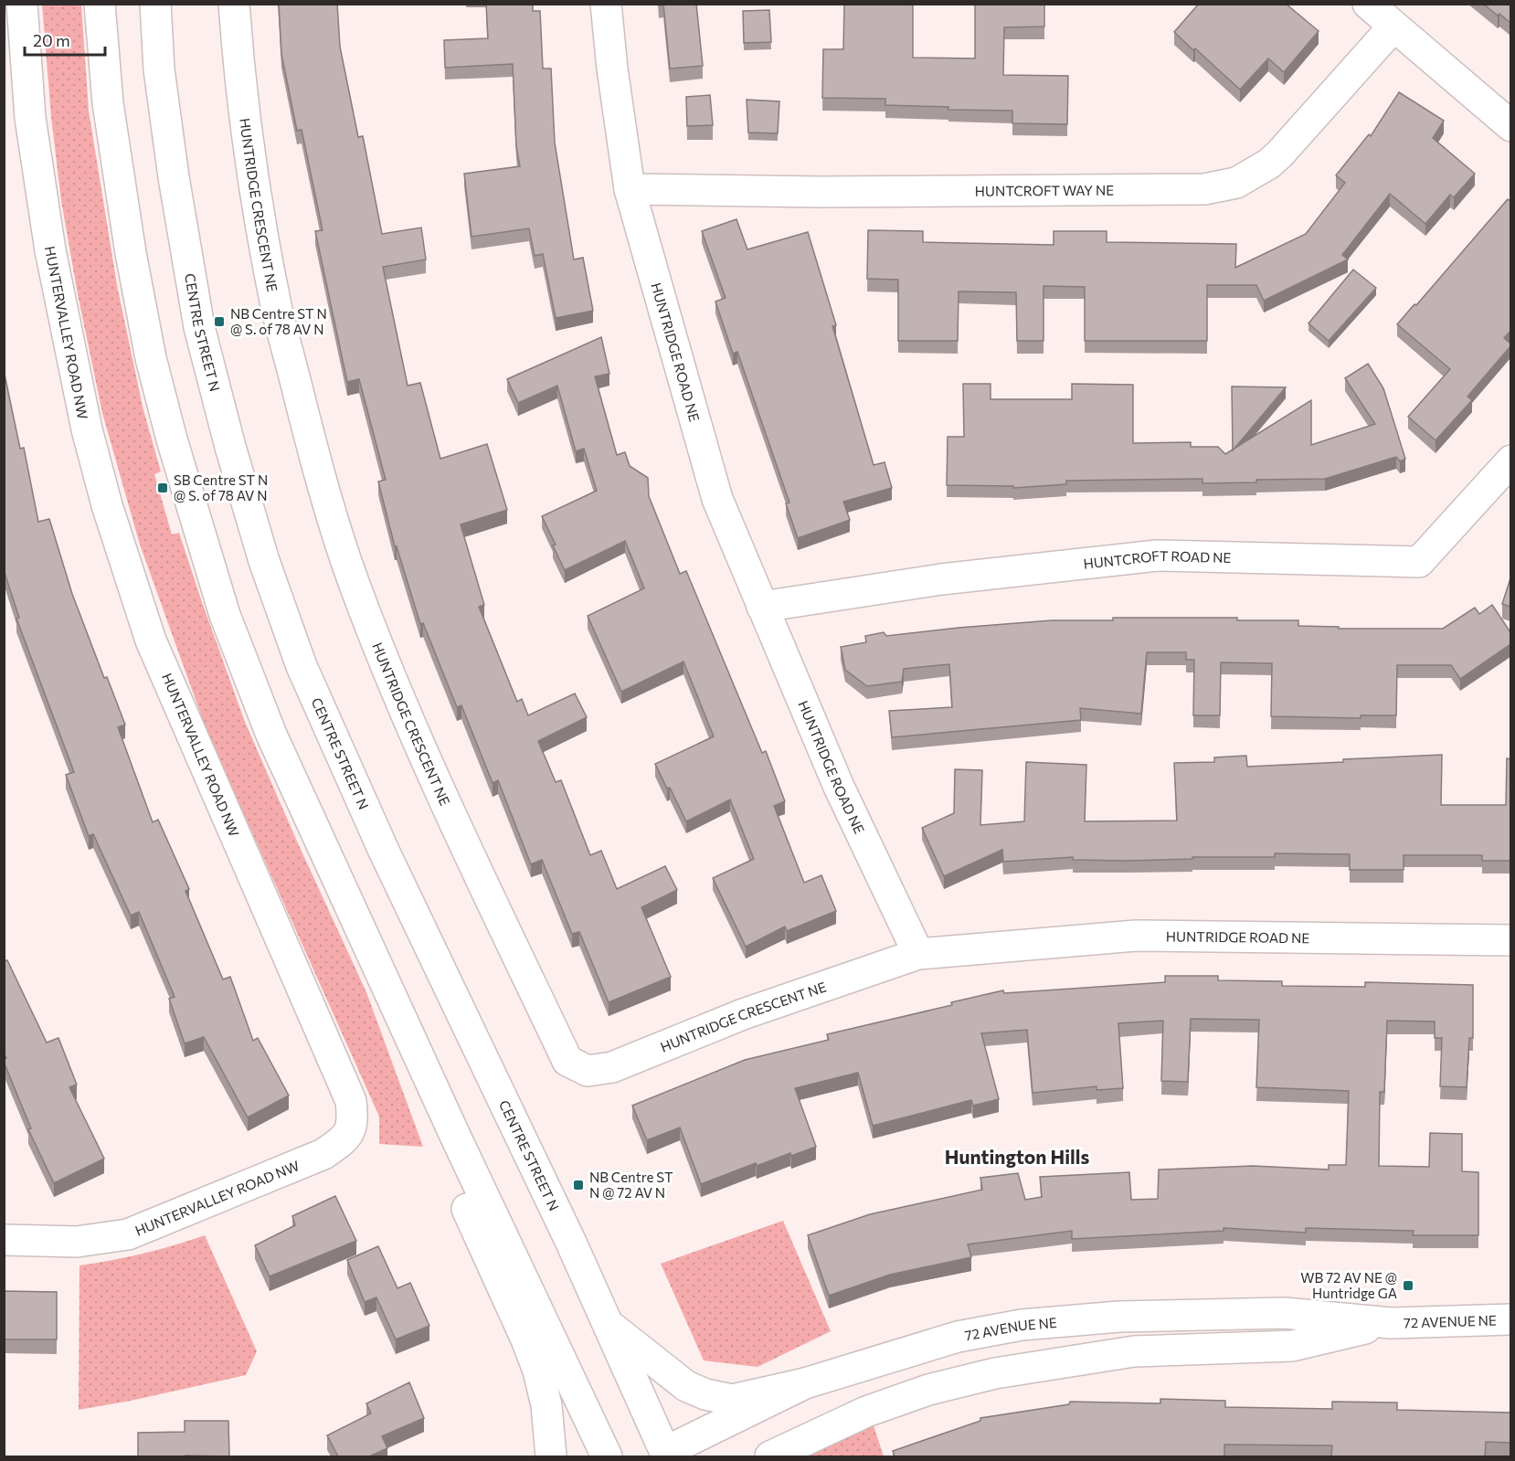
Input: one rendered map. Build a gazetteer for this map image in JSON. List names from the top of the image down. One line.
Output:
{"streets":{"street":["HUNTCROFT WAY NE","HUNTRIDGE CRESCENT NE","CENTRE STREET N","HUNTERVALLEY ROAD NW","HUNTRIDGE ROAD NE","HUNTCROFT ROAD NE","72 AVENUE NE"]},"crossings":[["HUNTCROFT WAY NE","HUNTRIDGE ROAD NE"],["HUNTRIDGE CRESCENT NE","HUNTRIDGE ROAD NE"],["CENTRE STREET N","72 AVENUE NE"],["HUNTRIDGE ROAD NE","HUNTCROFT ROAD NE"]],"districts":["Huntington Hills"],"places":{"transit":["NB Centre ST N @ S. of 78 AV N","SB Centre ST N @ S. of 78 AV N","NB Centre ST N @ 72 AV N","WB 72 AV NE @ Huntridge GA"]},"scale_bar":"20 m"}
